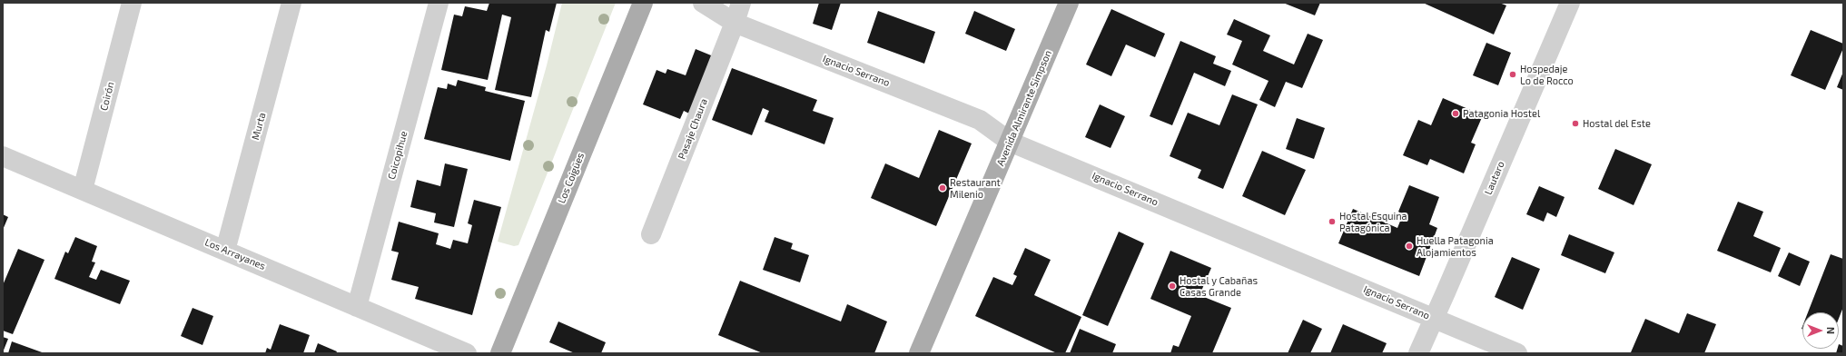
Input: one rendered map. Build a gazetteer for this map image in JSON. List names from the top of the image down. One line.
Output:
{"streets":{"main road":["Avenida Almirante Simpson","Los Coigües"],"street":["Ignacio Serrano","Coirón","Murta","Pasaje Chaura","Coicopihue","Lautaro","Los Arrayanes"]},"crossings":[["Ignacio Serrano","Avenida Almirante Simpson"],["Ignacio Serrano","Pasaje Chaura"],["Ignacio Serrano","Lautaro"],["Coirón","Los Arrayanes"],["Murta","Los Arrayanes"],["Coicopihue","Los Arrayanes"]],"places":["Hospedaje Lo de Rocco","Patagonia Hostel","Hostal del Este","Restaurant Milenio","Hostal Esquina Patagónica","Huella Patagonia Alojamientos","Hostal y Cabañas Casas Grande"],"north":"right"}
